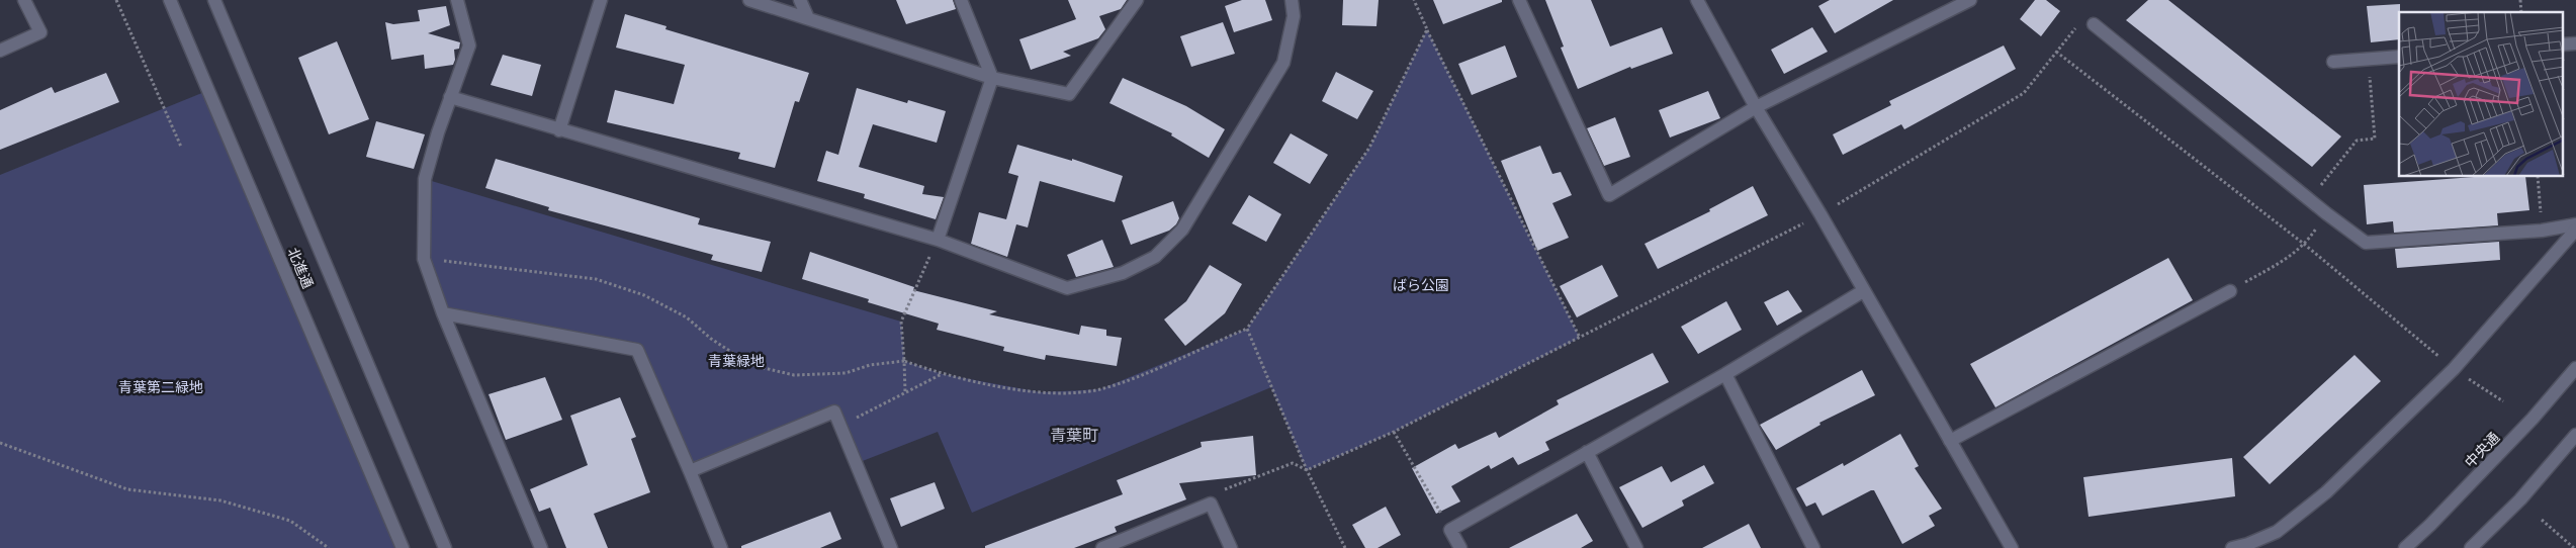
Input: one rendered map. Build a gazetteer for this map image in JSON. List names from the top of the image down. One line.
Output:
{"streets":{"street":["北進通","中央通"]},"districts":["青葉町"],"parks":["ばら公園","青葉緑地","青葉第二緑地"]}
